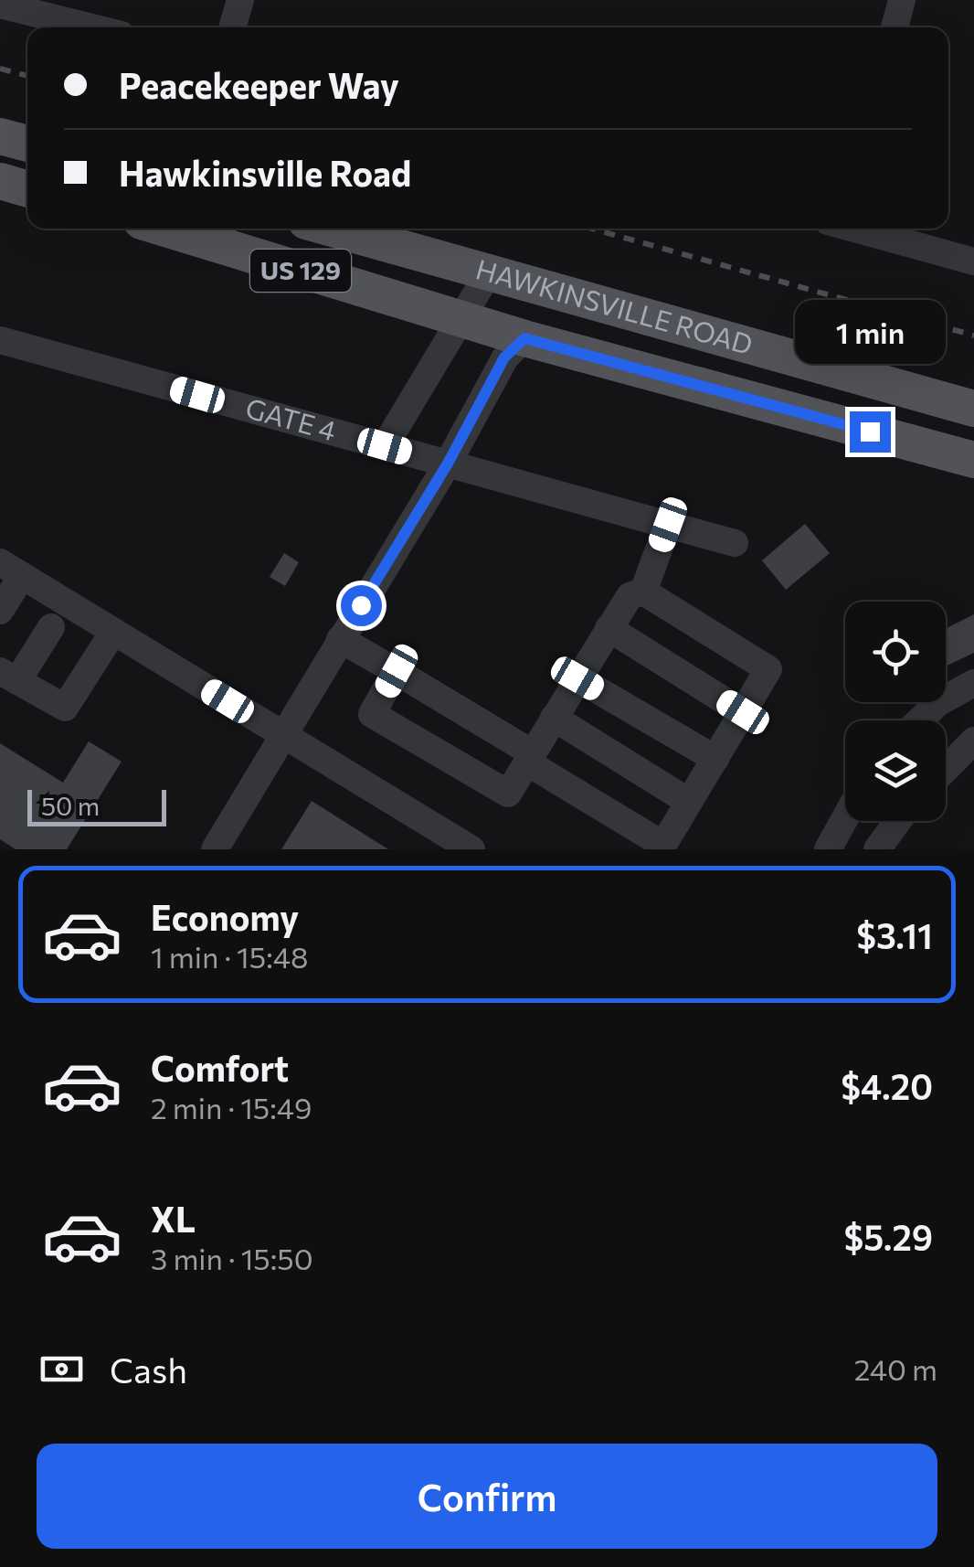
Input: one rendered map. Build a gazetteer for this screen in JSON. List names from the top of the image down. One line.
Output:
{"streets":{"main road":["US 129","HAWKINSVILLE ROAD"],"street":["GATE 4"]},"scale_bar":"50 m","page":{"banner":["Peacekeeper Way","Hawkinsville Road"],"bubble":"1 min","scale":"50 m","list":[{"name":"Economy","note":"1 min · 15:48","value":"$3.11"},{"name":"Comfort","note":"2 min · 15:49","value":"$4.20"},{"name":"XL","note":"3 min · 15:50","value":"$5.29"}],"pay":["Cash","240 m"],"buttons":"Confirm"}}
